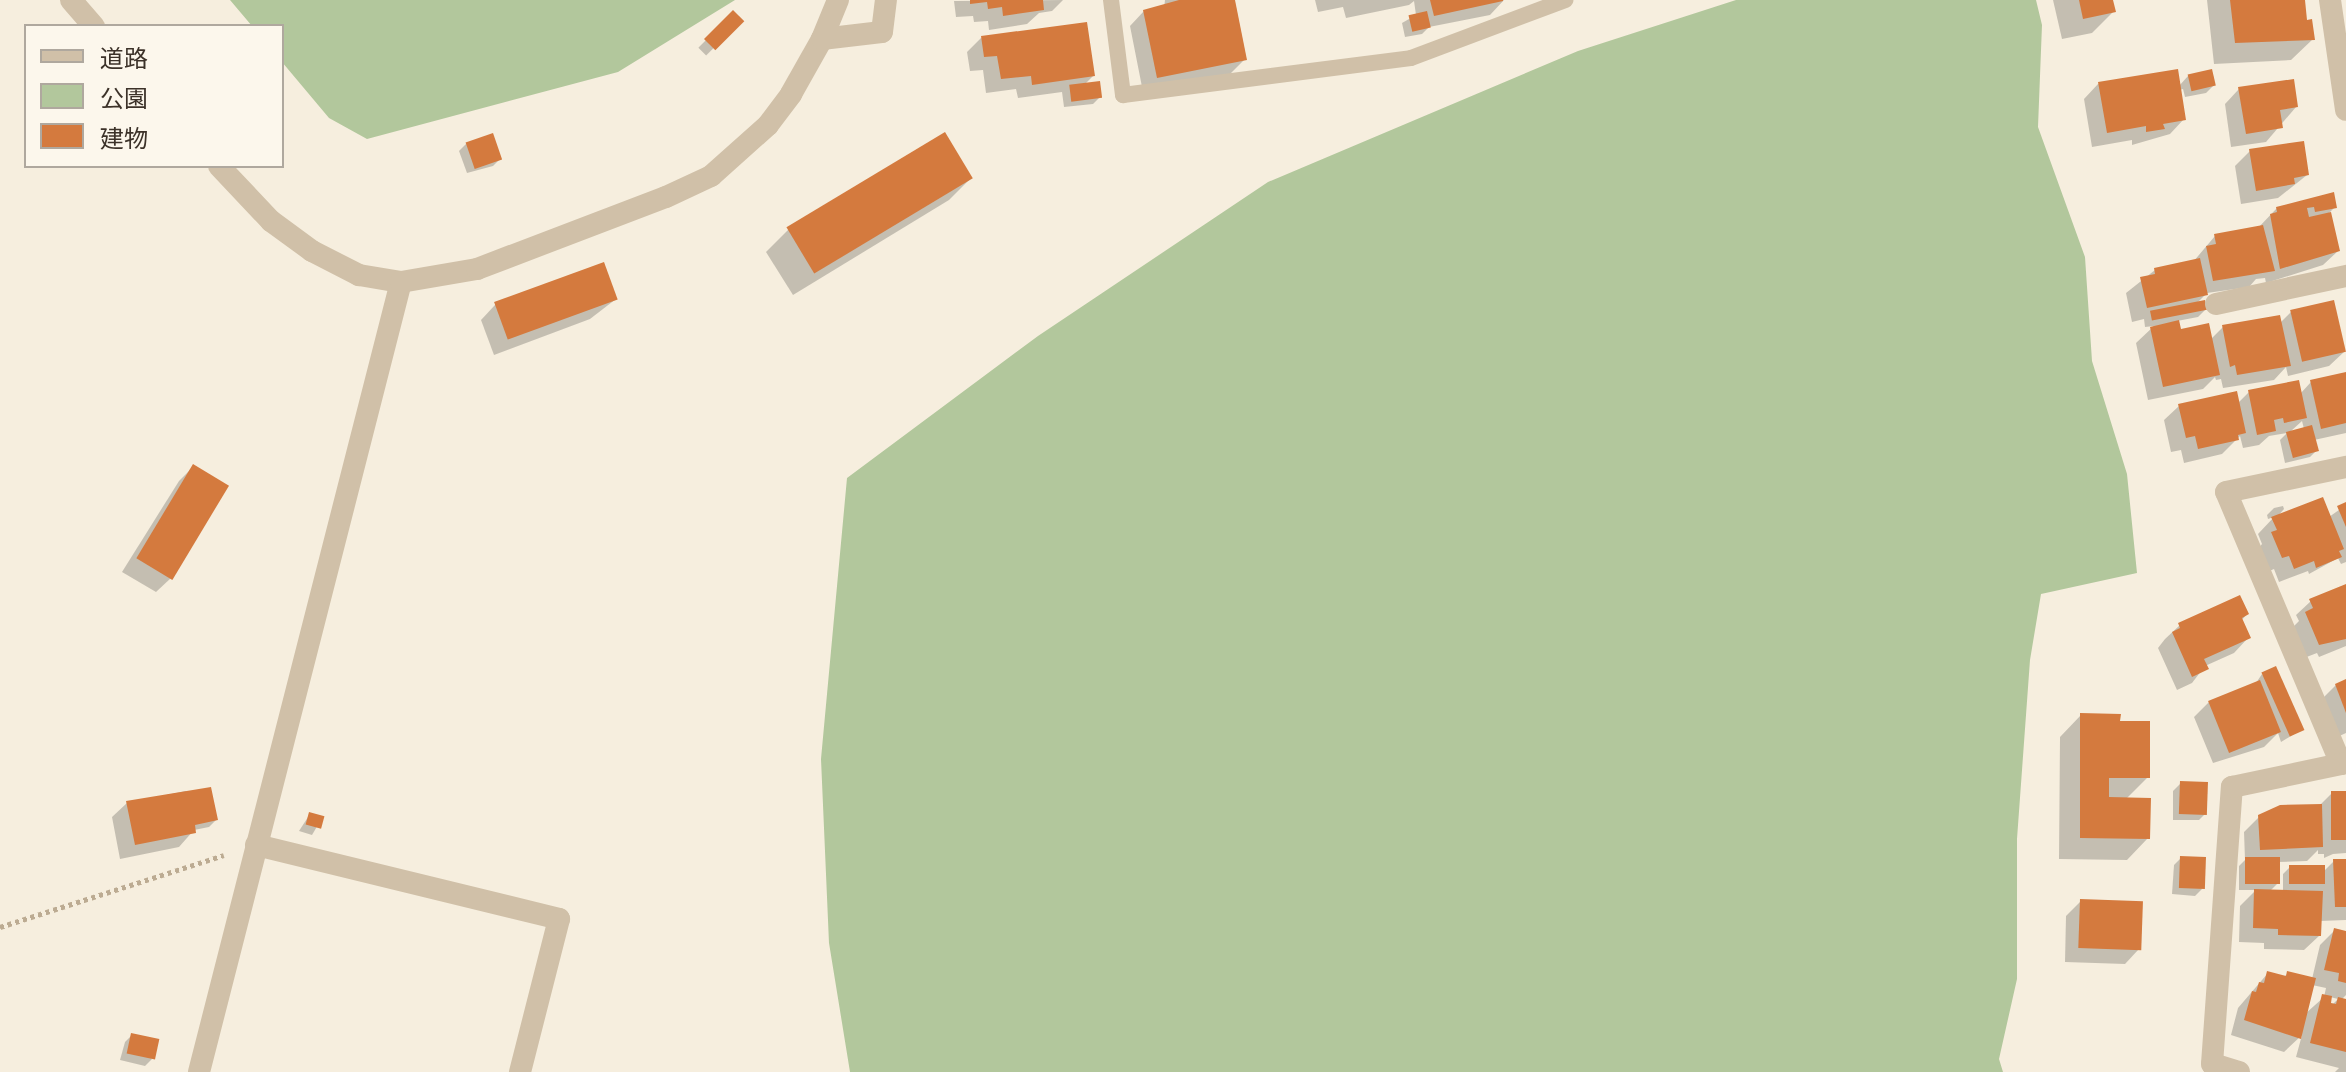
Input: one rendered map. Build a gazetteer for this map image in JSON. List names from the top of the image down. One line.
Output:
{"legend":["道路","公園","建物"]}
